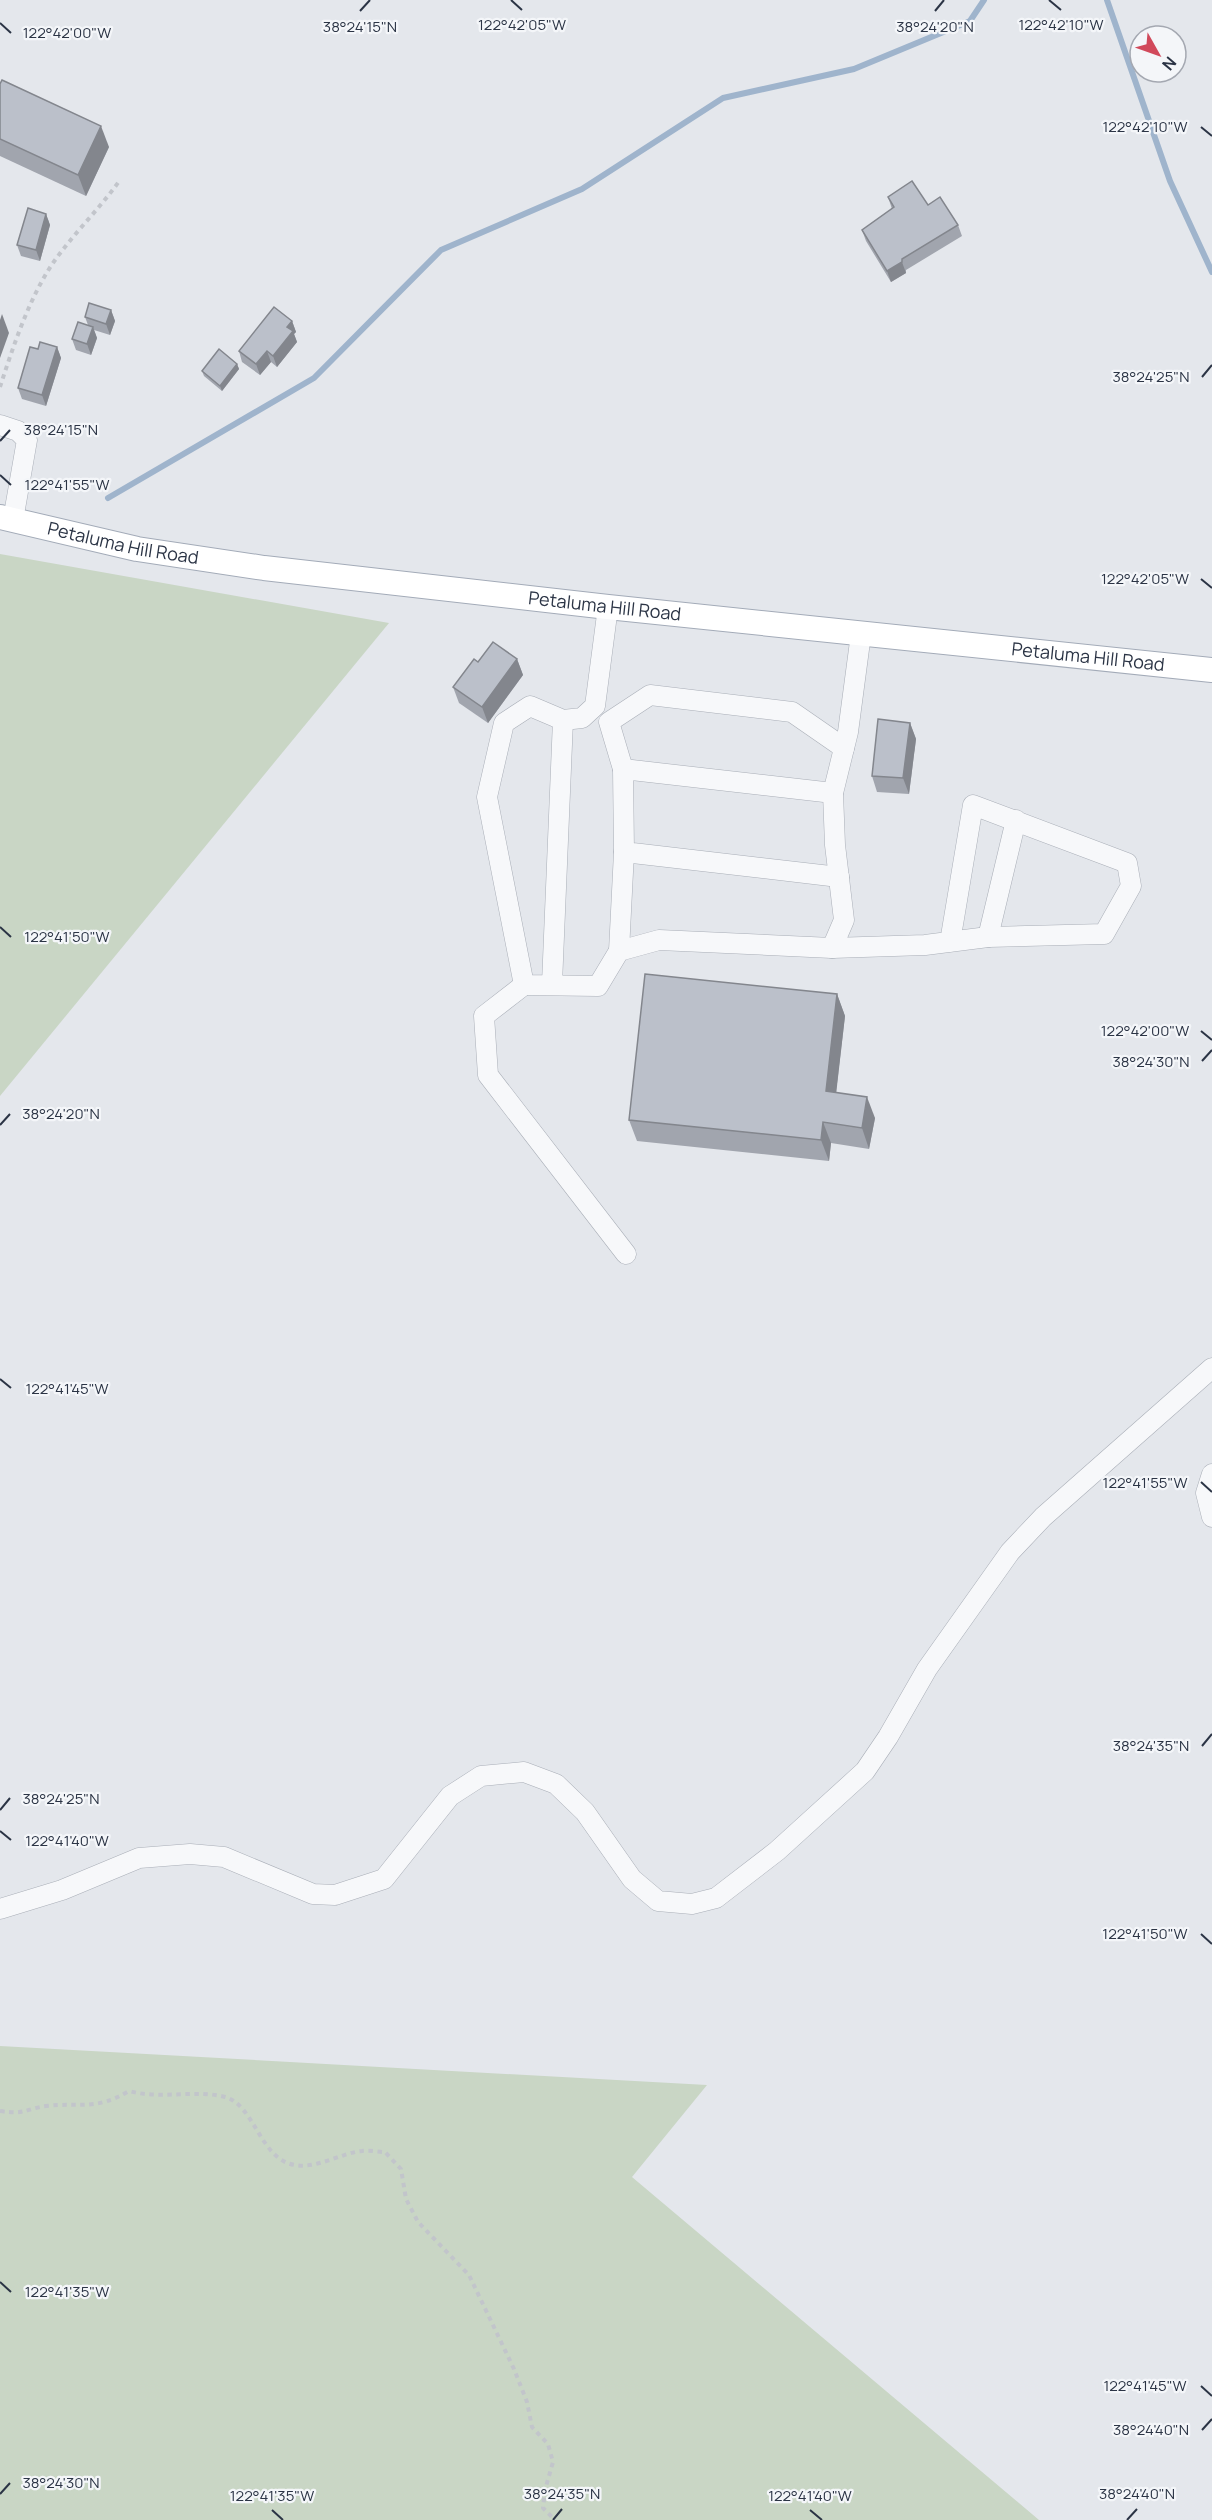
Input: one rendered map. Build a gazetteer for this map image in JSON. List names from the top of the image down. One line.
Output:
{"streets":{"main road":["Petaluma Hill Road"]},"north":"bottom right","coordinates":["122°42'05\"W","122°42'10\"W","38°24'15\"N","38°24'20\"N","122°42'00\"W","38°24'25\"N","122°41'55\"W","122°41'50\"W","38°24'30\"N","122°41'45\"W","38°24'35\"N","122°41'40\"W","122°41'35\"W","38°24'40\"N"]}
